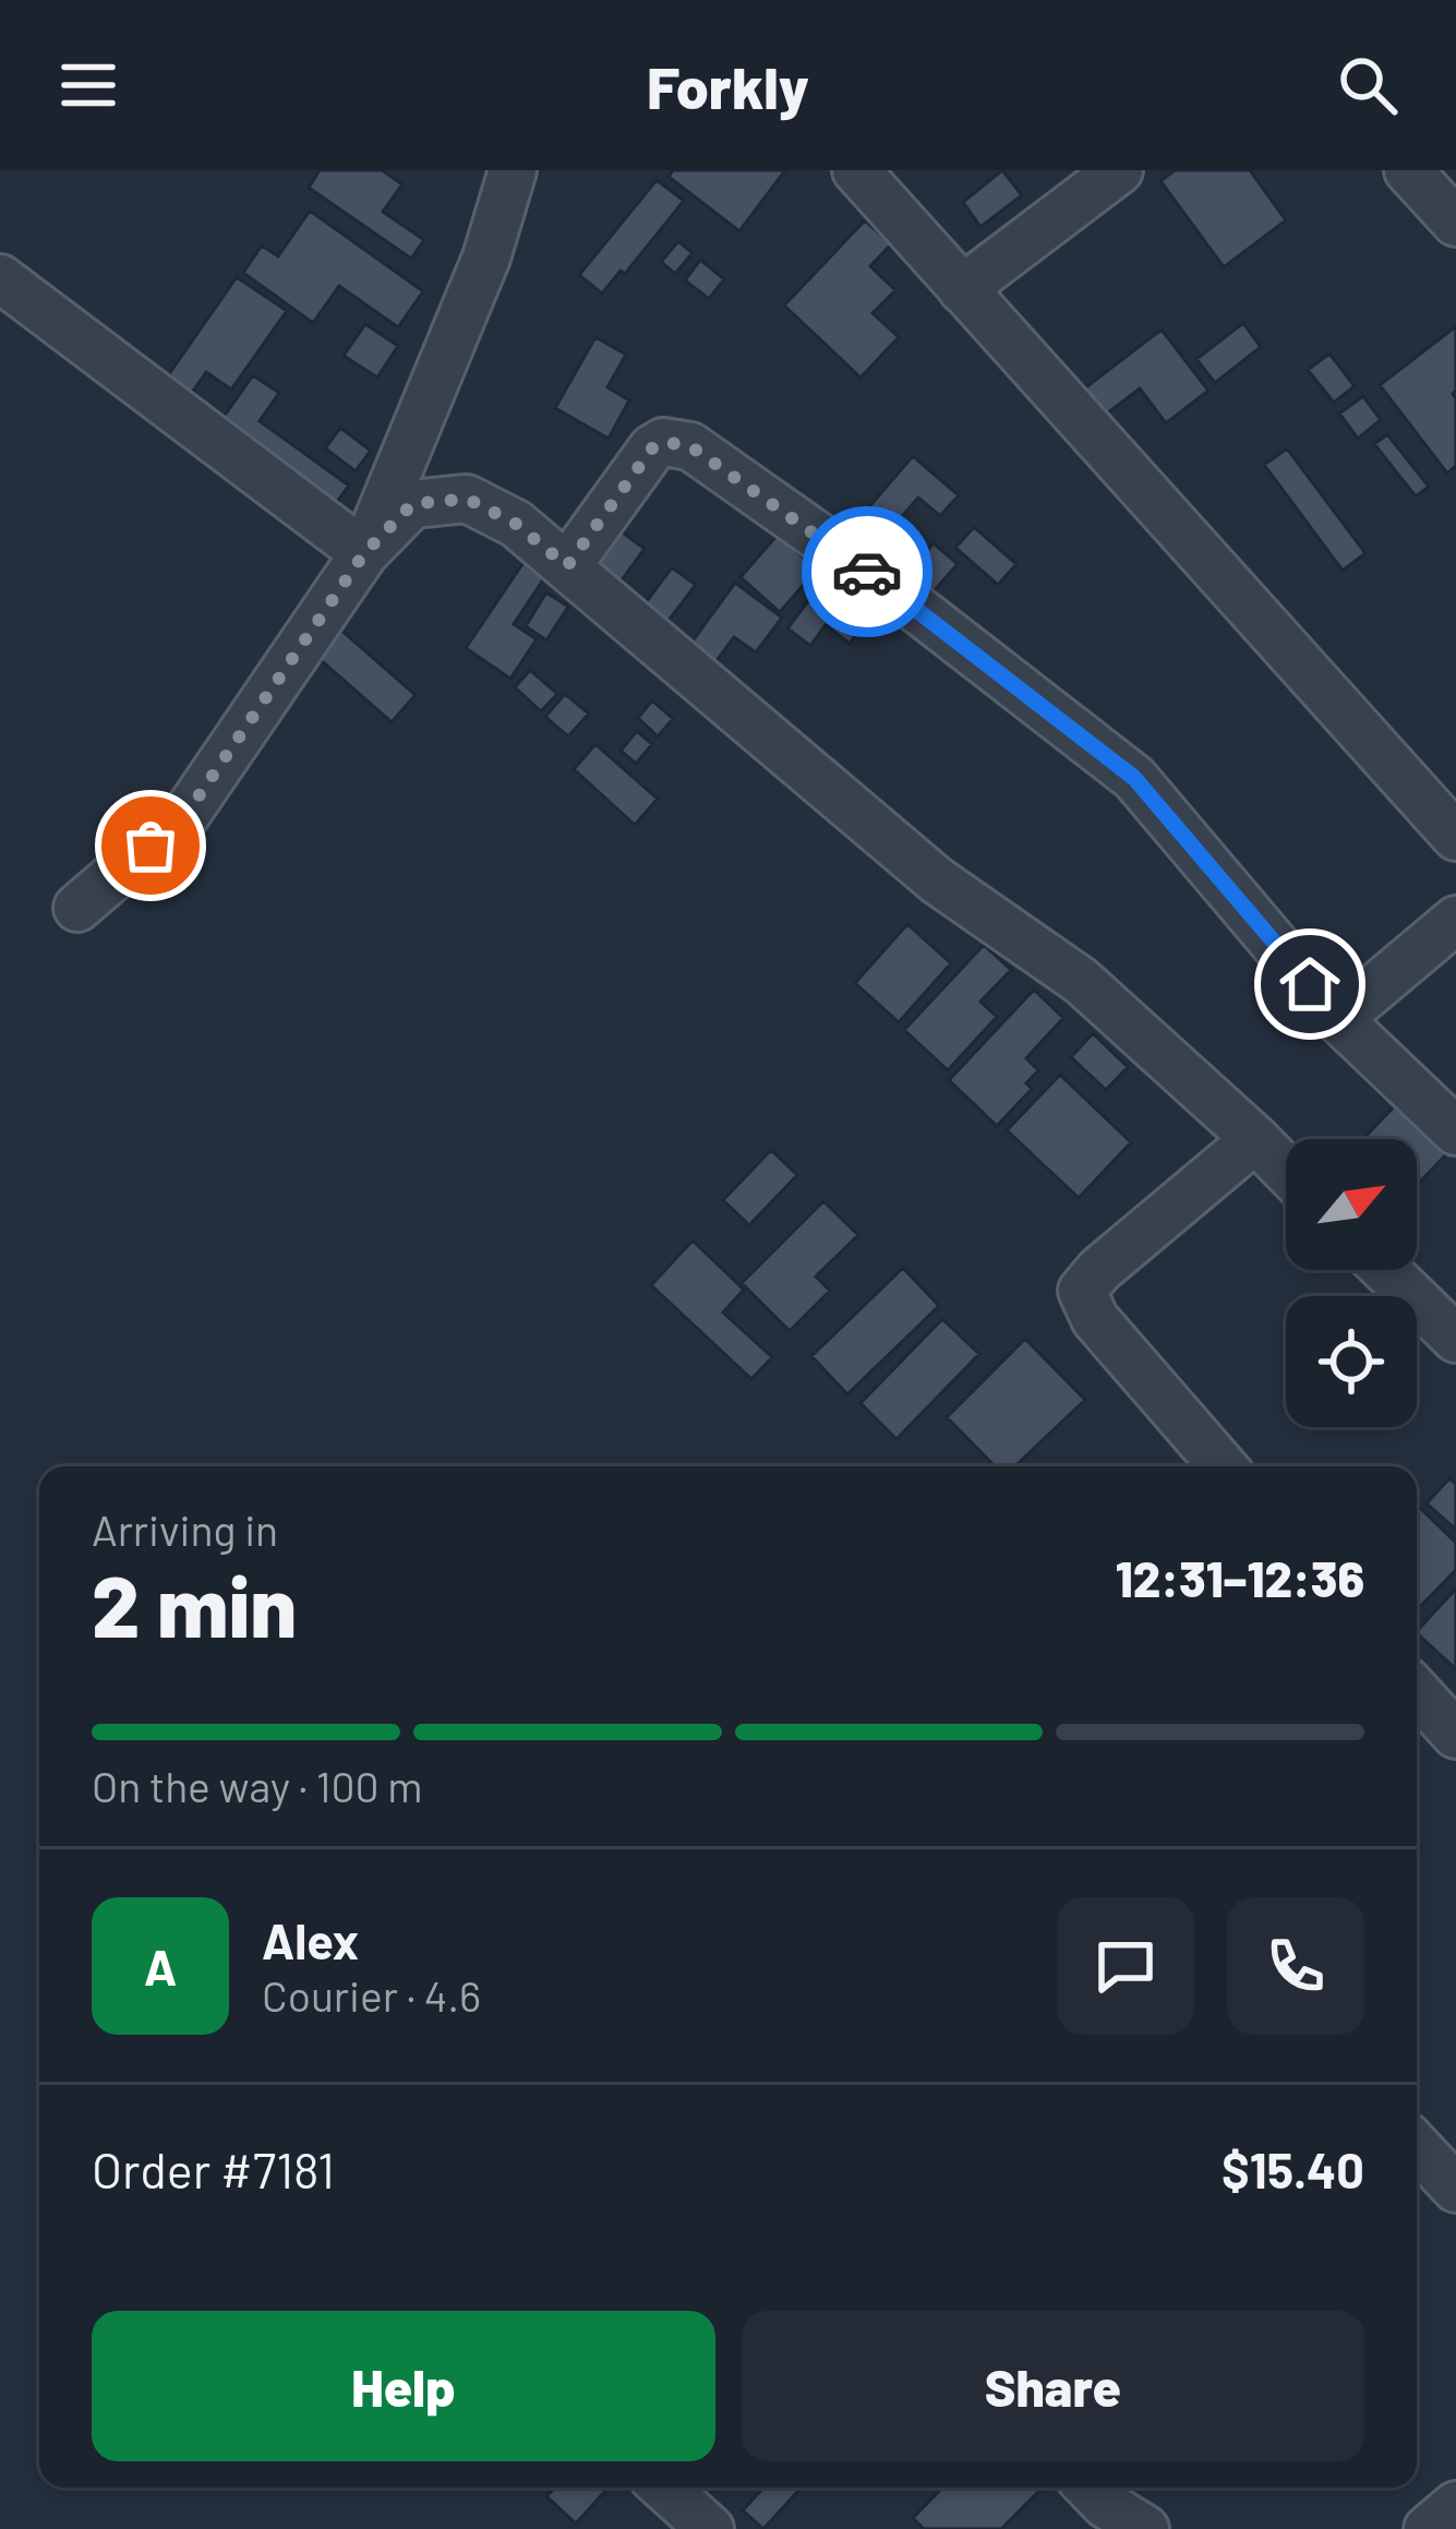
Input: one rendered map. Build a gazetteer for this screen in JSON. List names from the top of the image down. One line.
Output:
{"north":"top right","page":{"header":"Forkly","heading":["2 min","Arriving in","12:31–12:36"],"panel":["Alex","Courier · 4.6","Order #7181","$15.40"],"bar":"On the way · 100 m","round":"A","buttons":["Help","Share"]}}
